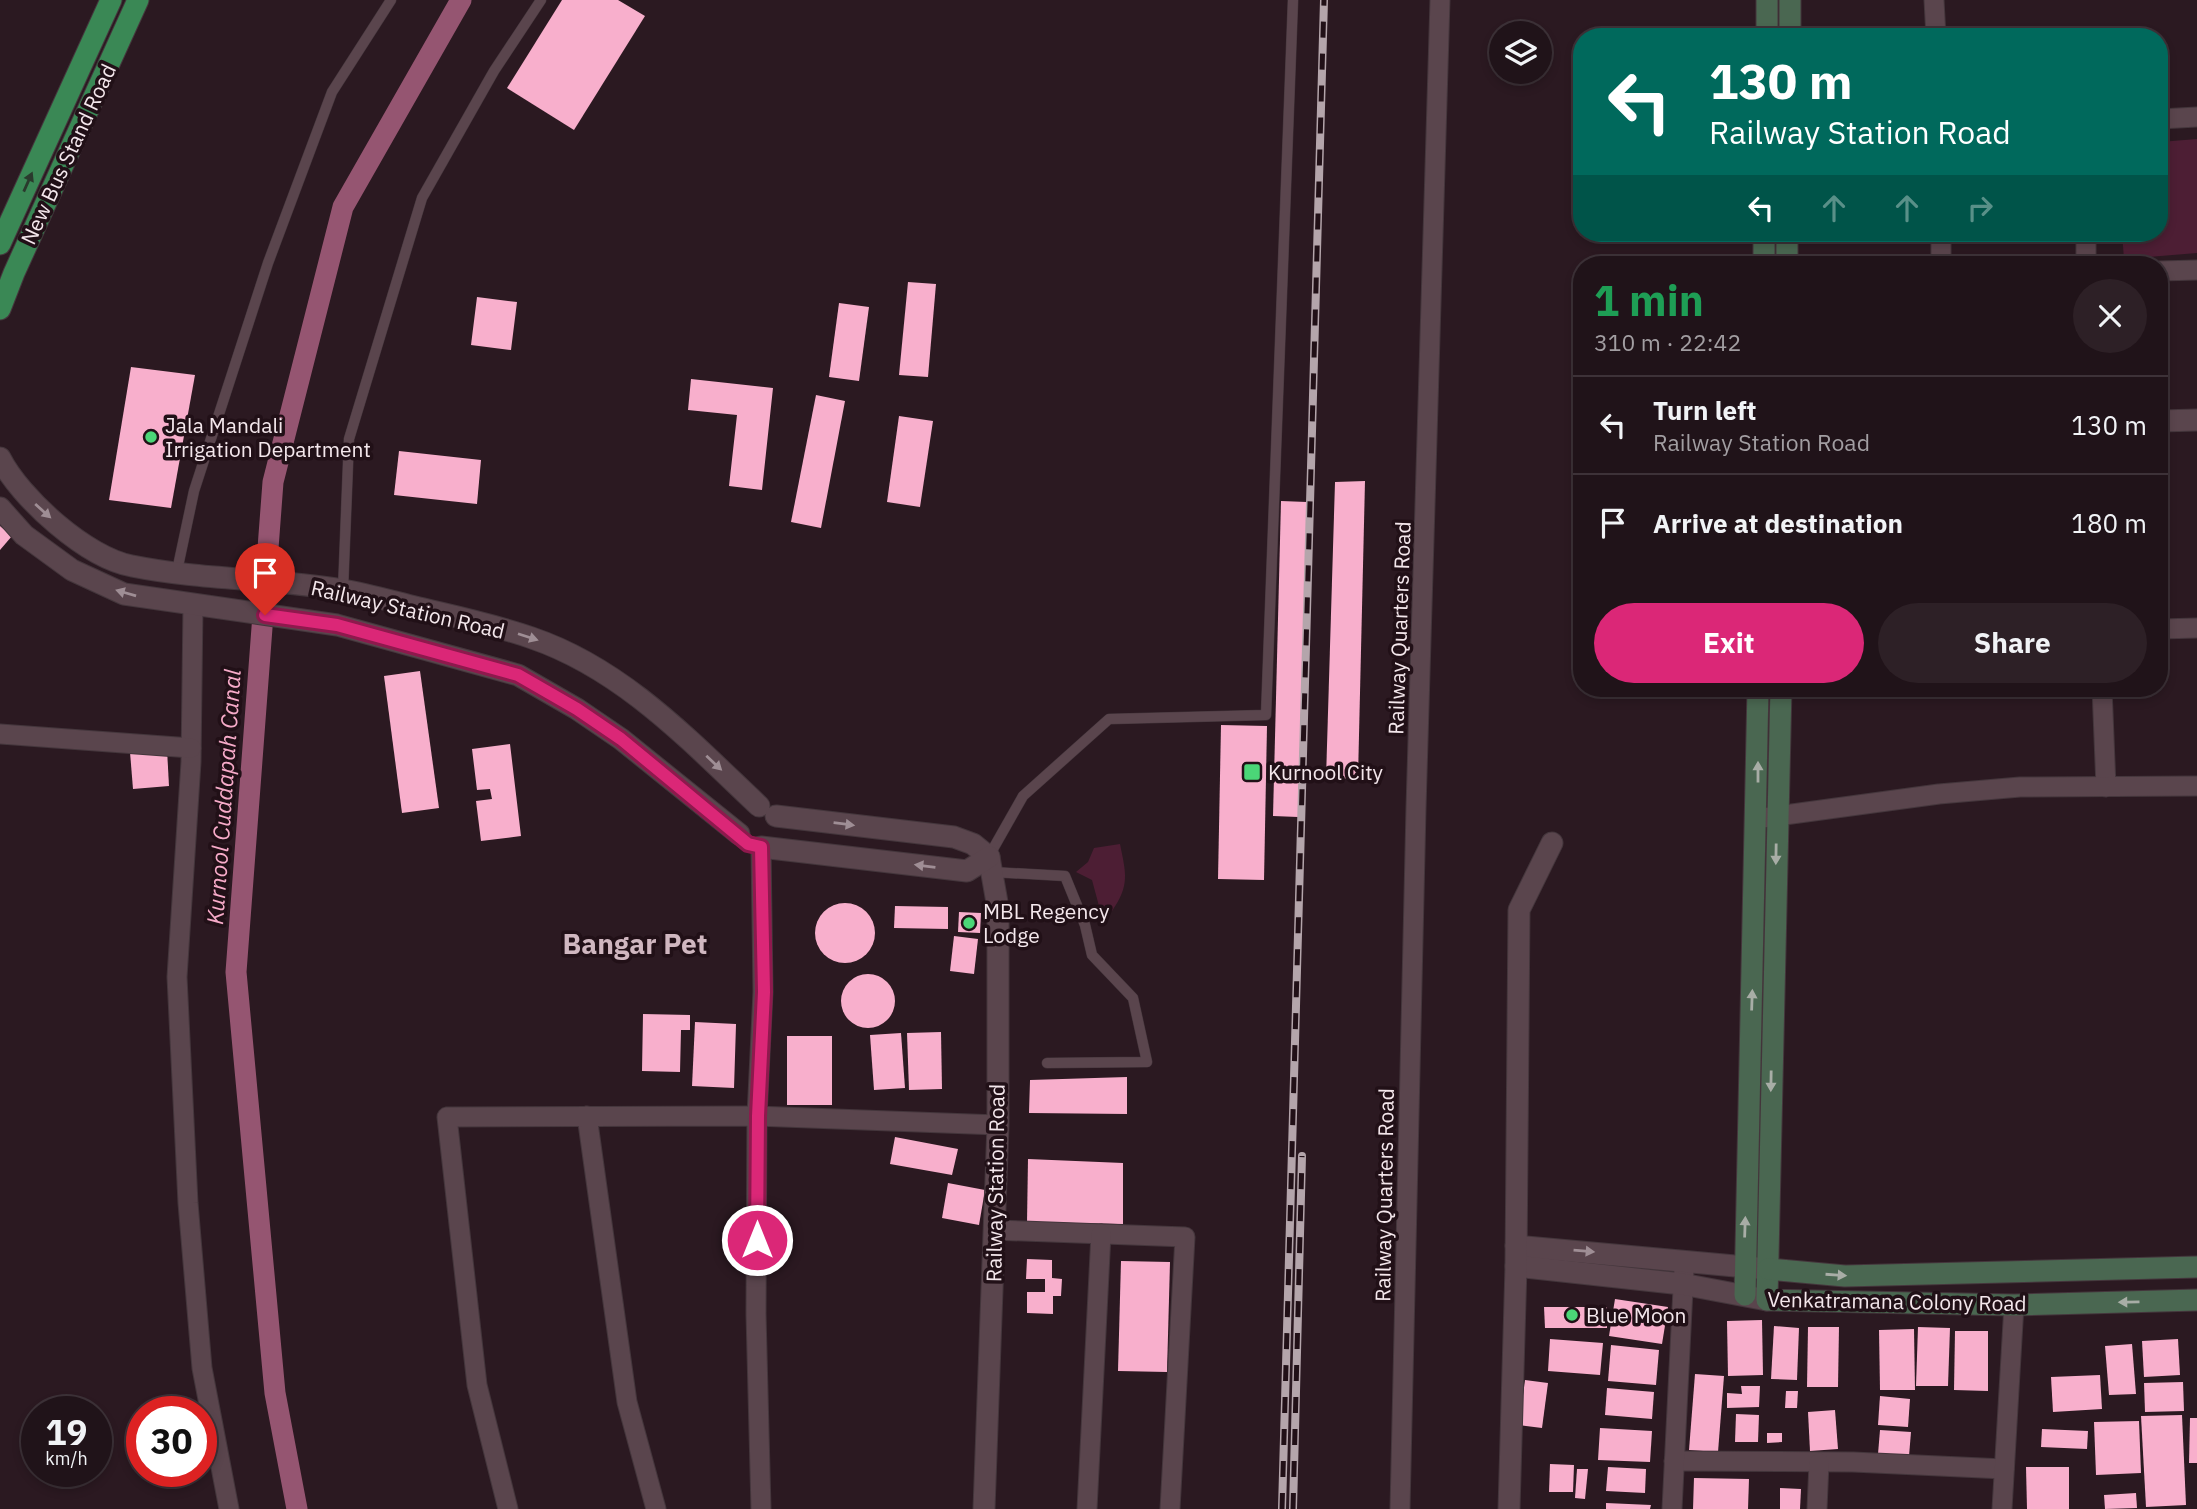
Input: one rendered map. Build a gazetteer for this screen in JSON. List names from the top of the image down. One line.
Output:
{"streets":{"main road":["New Bus Stand Road","Venkatramana Colony Road"],"street":["Railway Station Road","Railway Quarters Road"]},"districts":["Bangar Pet"],"water":["Kurnool Cuddapah Canal"],"places":{"other":["Jala Mandali Irrigation Department","MBL Regency Lodge","Blue Moon"],"transit":["Kurnool City"]},"page":{"turn":["130 m","Railway Station Road"],"heading":["1 min","310 m · 22:42"],"list":[{"name":"Turn left","note":"Railway Station Road","value":"130 m"},{"name":"Arrive at destination","value":"180 m"}],"buttons":["Exit","Share"],"speed":"19 km/h","limit":"30"}}
